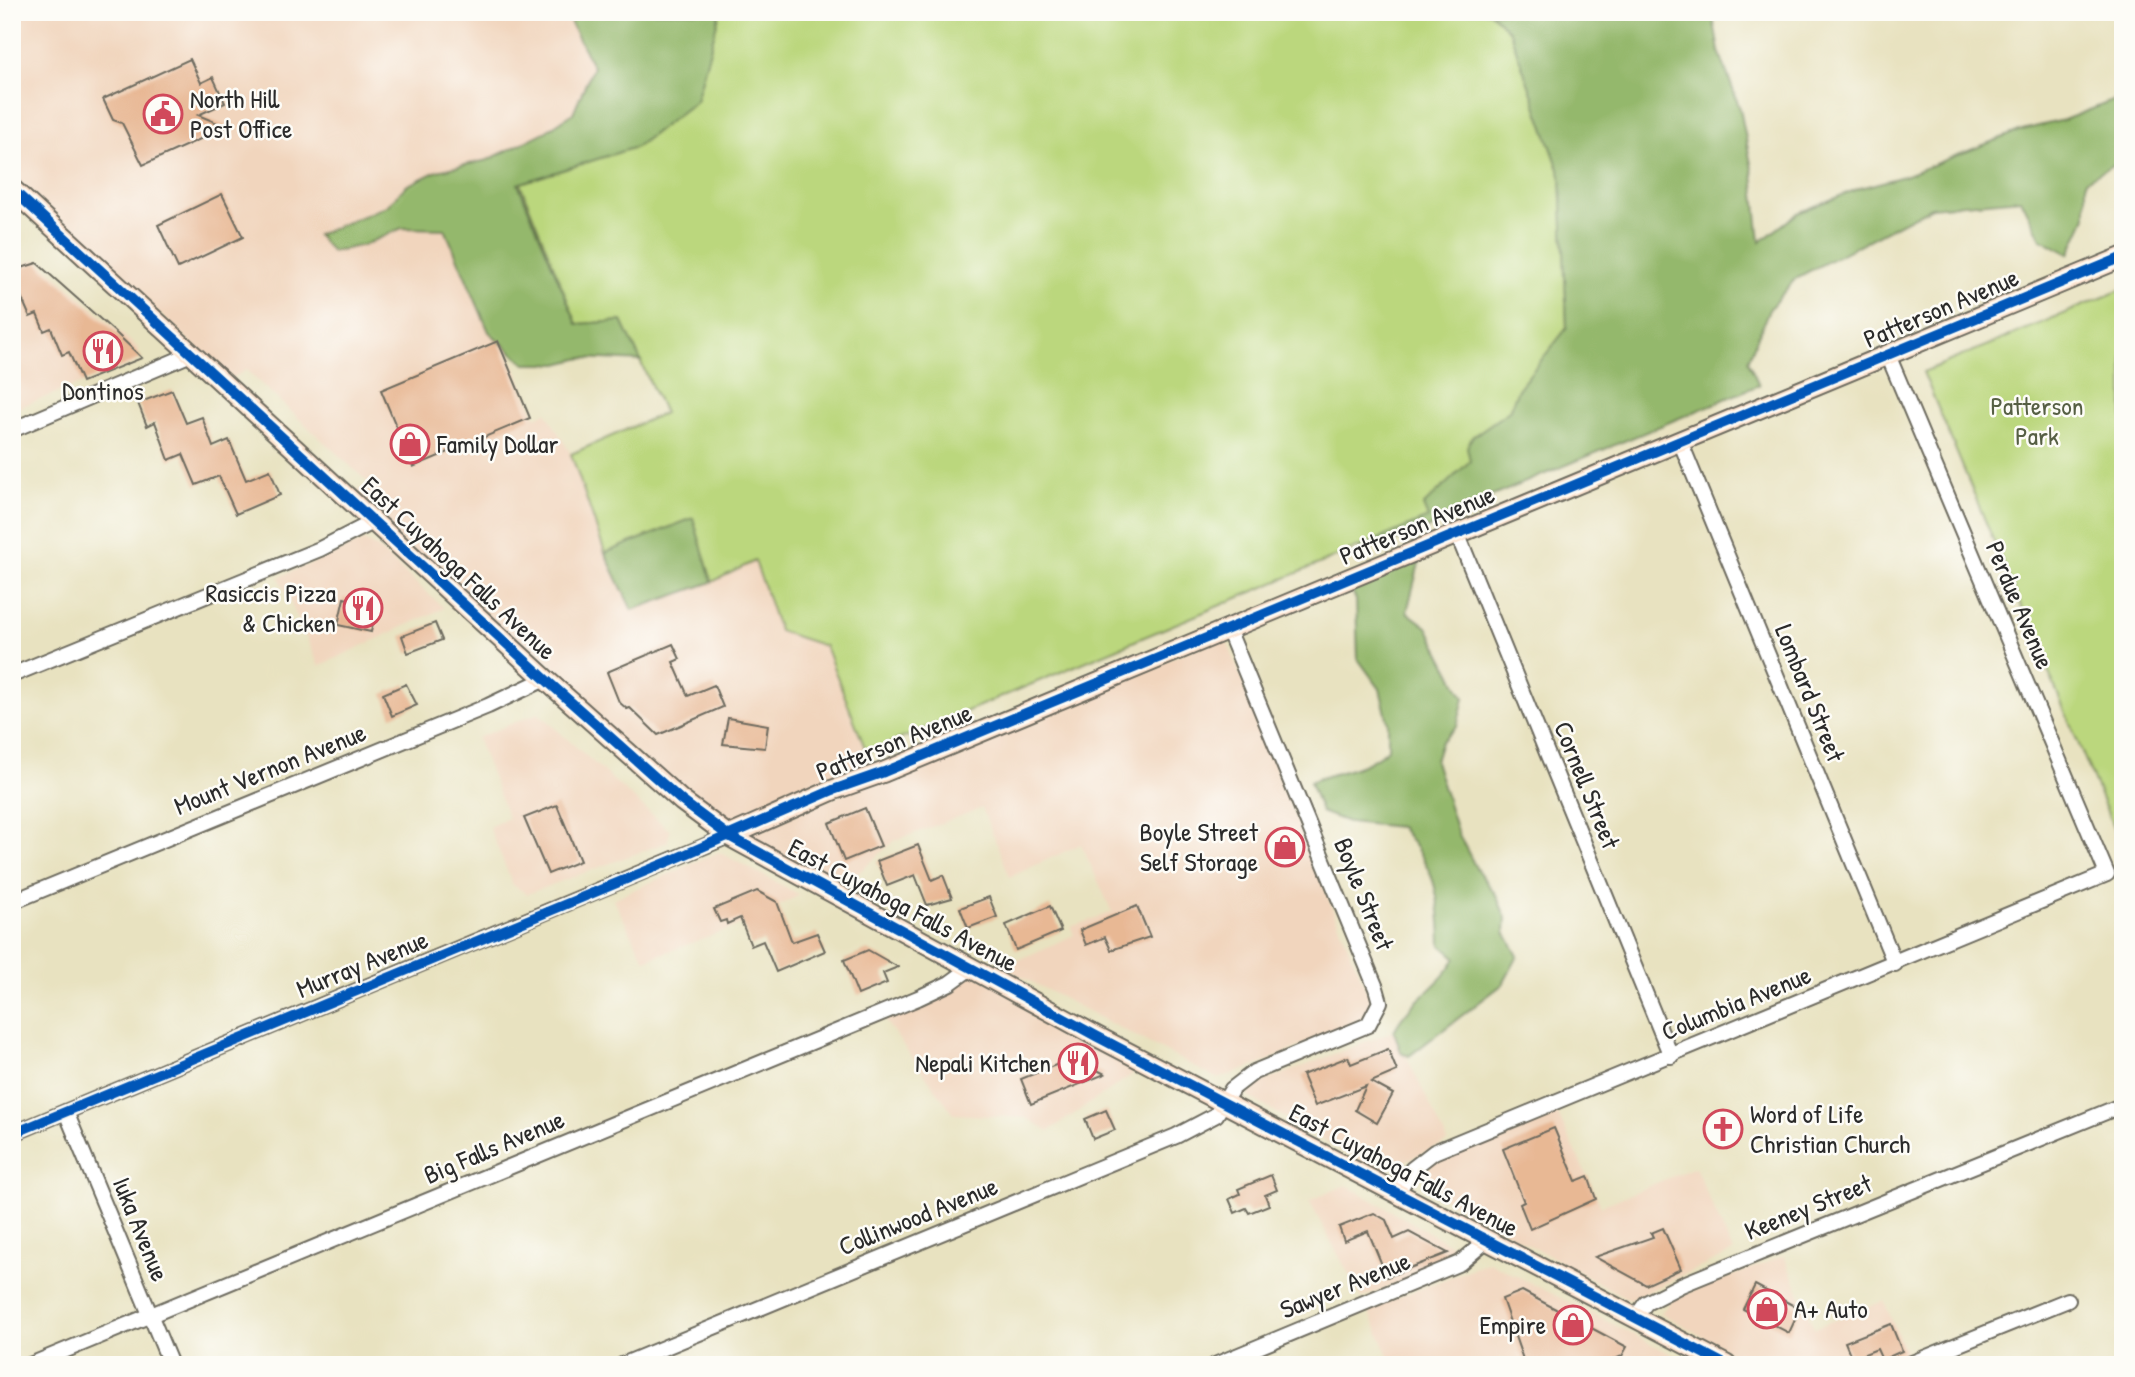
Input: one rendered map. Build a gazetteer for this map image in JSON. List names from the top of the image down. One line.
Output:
{"streets":{"street":["Patterson Avenue","East Cuyahoga Falls Avenue","Perdue Avenue","Lombard Street","Mount Vernon Avenue","Cornell Street","Boyle Street","Murray Avenue","Columbia Avenue","Big Falls Avenue","Keeney Street","Collinwood Avenue","Iuka Avenue","Sawyer Avenue"]},"crossings":[["Patterson Avenue","East Cuyahoga Falls Avenue"],["Patterson Avenue","Perdue Avenue"],["Patterson Avenue","Lombard Street"],["Patterson Avenue","Cornell Street"],["Patterson Avenue","Boyle Street"],["Patterson Avenue","Murray Avenue"],["East Cuyahoga Falls Avenue","Mount Vernon Avenue"],["East Cuyahoga Falls Avenue","Boyle Street"],["East Cuyahoga Falls Avenue","Murray Avenue"],["East Cuyahoga Falls Avenue","Columbia Avenue"],["East Cuyahoga Falls Avenue","Big Falls Avenue"],["East Cuyahoga Falls Avenue","Keeney Street"],["East Cuyahoga Falls Avenue","Collinwood Avenue"],["East Cuyahoga Falls Avenue","Sawyer Avenue"],["Perdue Avenue","Columbia Avenue"],["Lombard Street","Columbia Avenue"],["Cornell Street","Columbia Avenue"],["Boyle Street","Collinwood Avenue"],["Murray Avenue","Iuka Avenue"],["Big Falls Avenue","Iuka Avenue"]],"parks":["Patterson Park"],"places":{"public building":["North Hill Post Office"],"restaurant":["Dontinos","Rasiccis Pizza & Chicken","Nepali Kitchen"],"shop":["Family Dollar","Boyle Street Self Storage","A+ Auto","Empire"],"church":["Word of Life Christian Church"]}}
